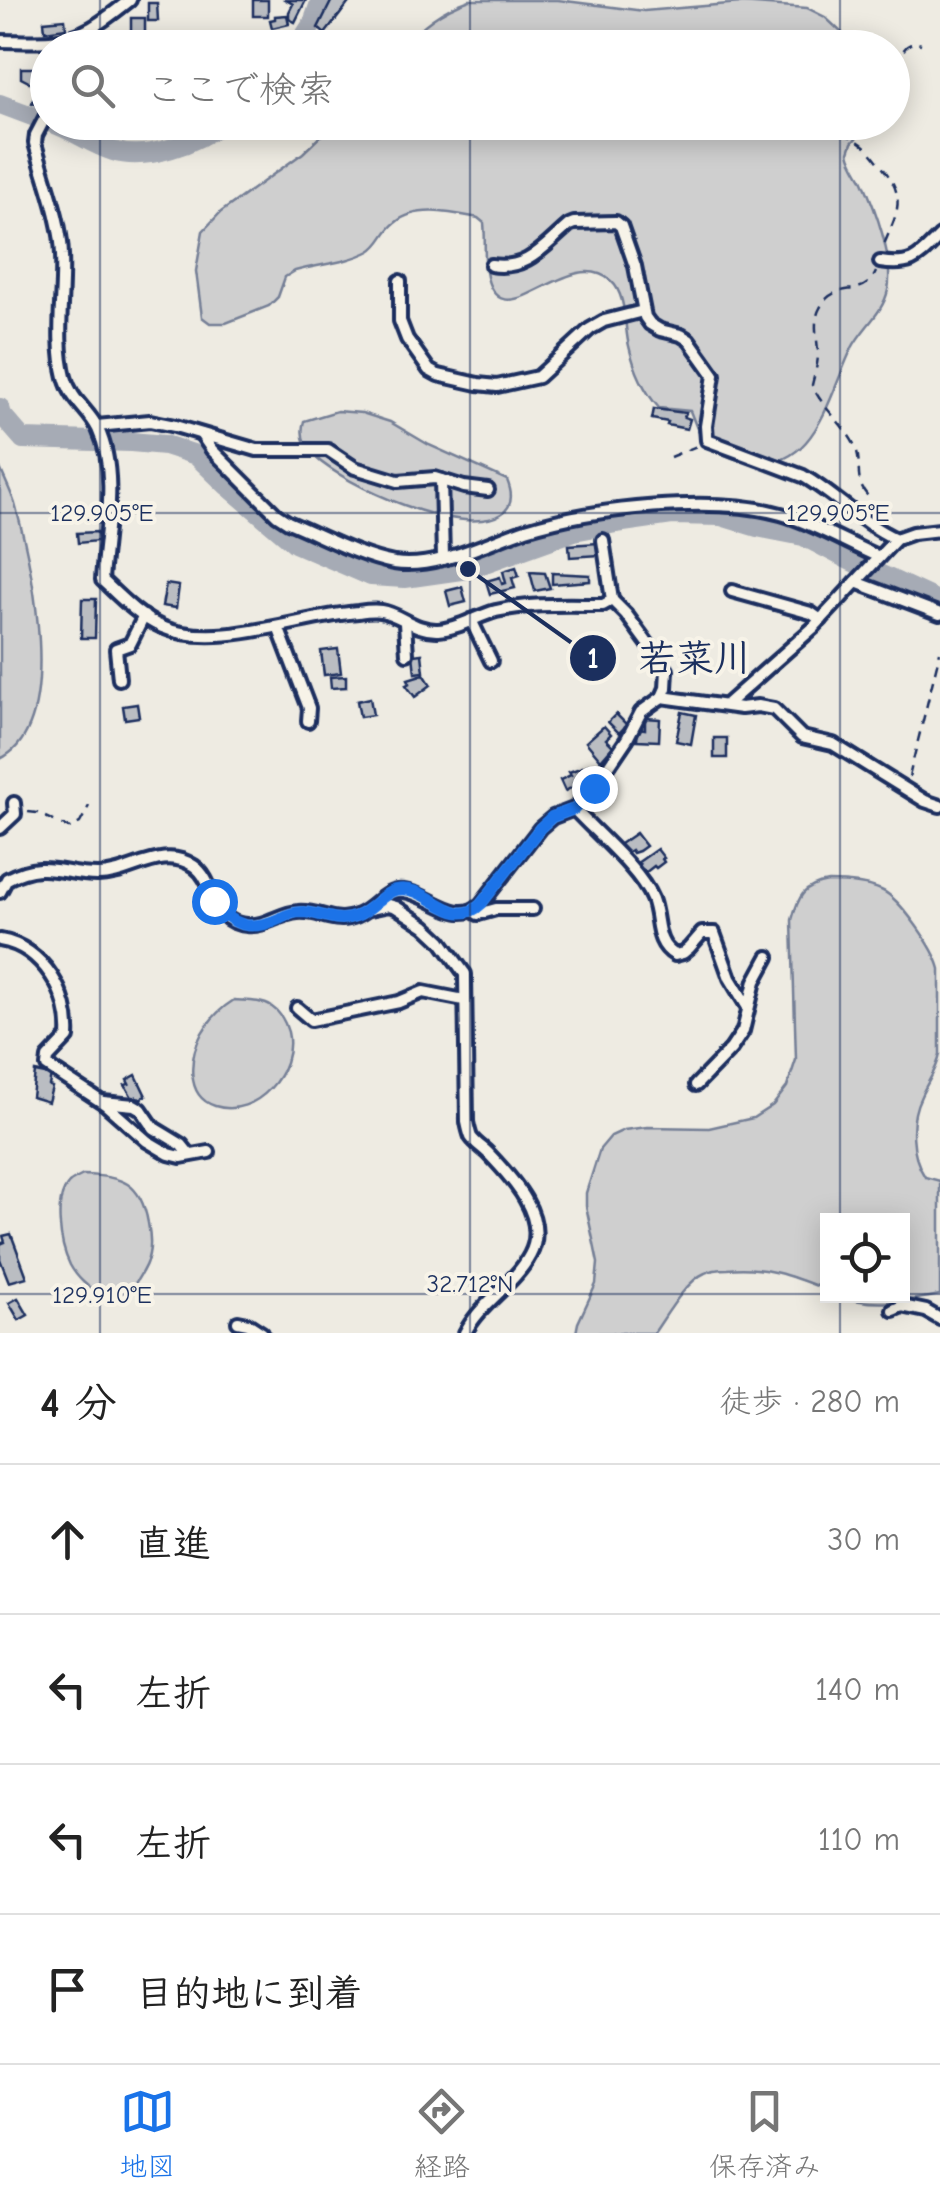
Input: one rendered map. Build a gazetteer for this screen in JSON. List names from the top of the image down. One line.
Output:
{"places":["若菜川"],"page":{"search":"ここで検索","heading":["4 分","徒歩 · 280 m"],"list":[["直進","30 m"],["左折","140 m"],["左折","110 m"],"目的地に到着"],"nav":["地図","経路","保存済み"]},"coordinates":["129.905°E","32.712°N","129.910°E"]}
